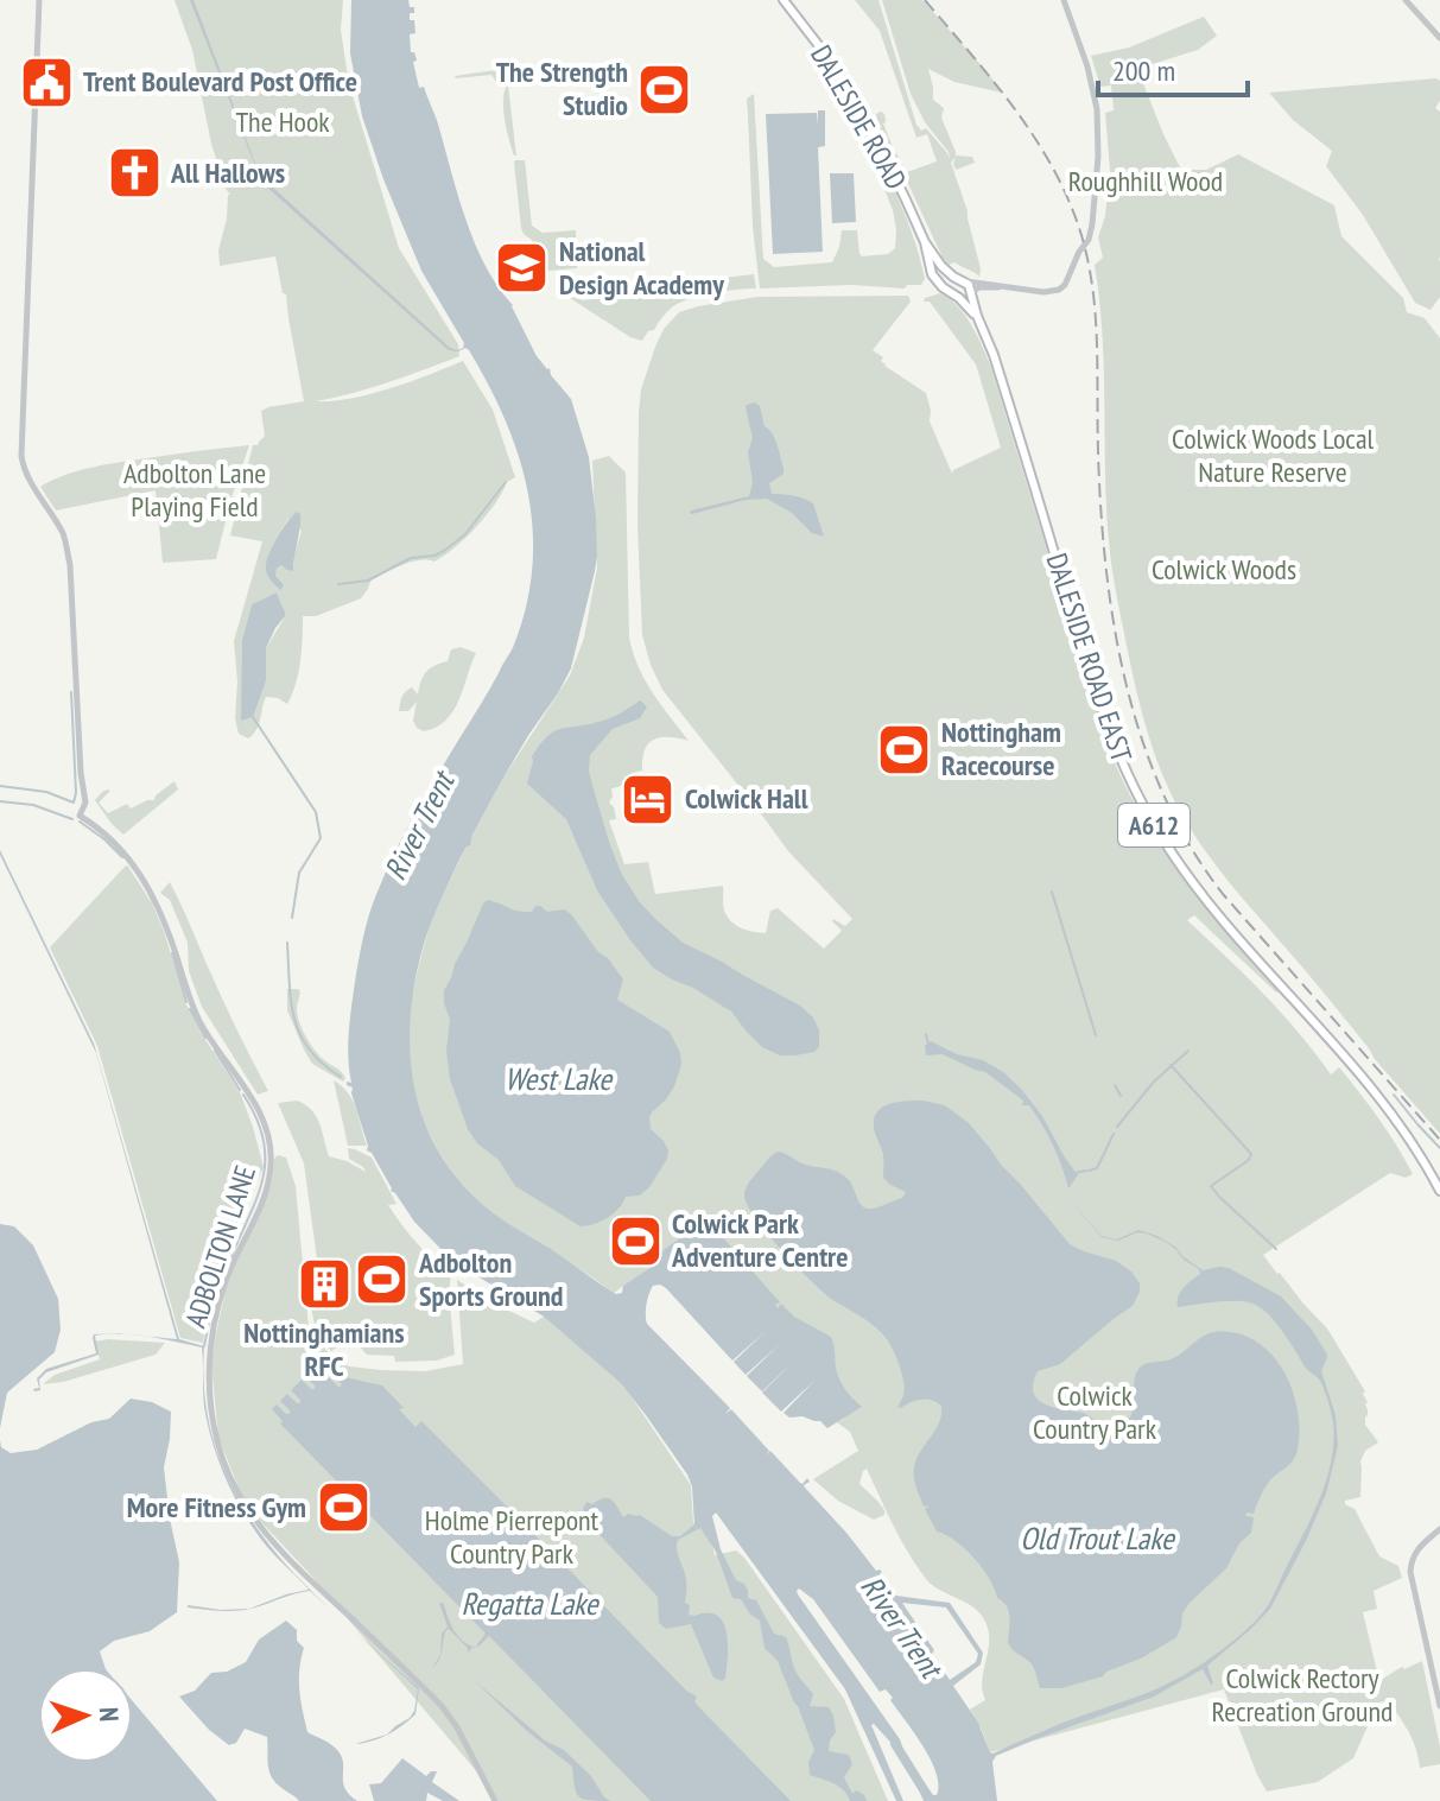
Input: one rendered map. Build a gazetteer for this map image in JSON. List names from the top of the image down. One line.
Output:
{"streets":{"main road":["DALESIDE ROAD","DALESIDE ROAD EAST","A612"],"street":["ADBOLTON LANE"]},"crossings":[["DALESIDE ROAD","DALESIDE ROAD EAST"]],"water":["River Trent","West Lake","Old Trout Lake","Regatta Lake"],"parks":["The Hook","Roughhill Wood","Colwick Woods Local Nature Reserve","Adbolton Lane Playing Field","Colwick Woods","Colwick Country Park","Holme Pierrepont Country Park","Colwick Rectory Recreation Ground"],"places":{"public building":["Trent Boulevard Post Office"],"sports":["The Strength Studio","Nottingham Racecourse","Colwick Park Adventure Centre","Adbolton Sports Ground","More Fitness Gym"],"church":["All Hallows"],"school or university":["National Design Academy"],"hotel":["Colwick Hall"],"building":["Nottinghamians RFC"]},"scale_bar":"200 m","north":"right"}
